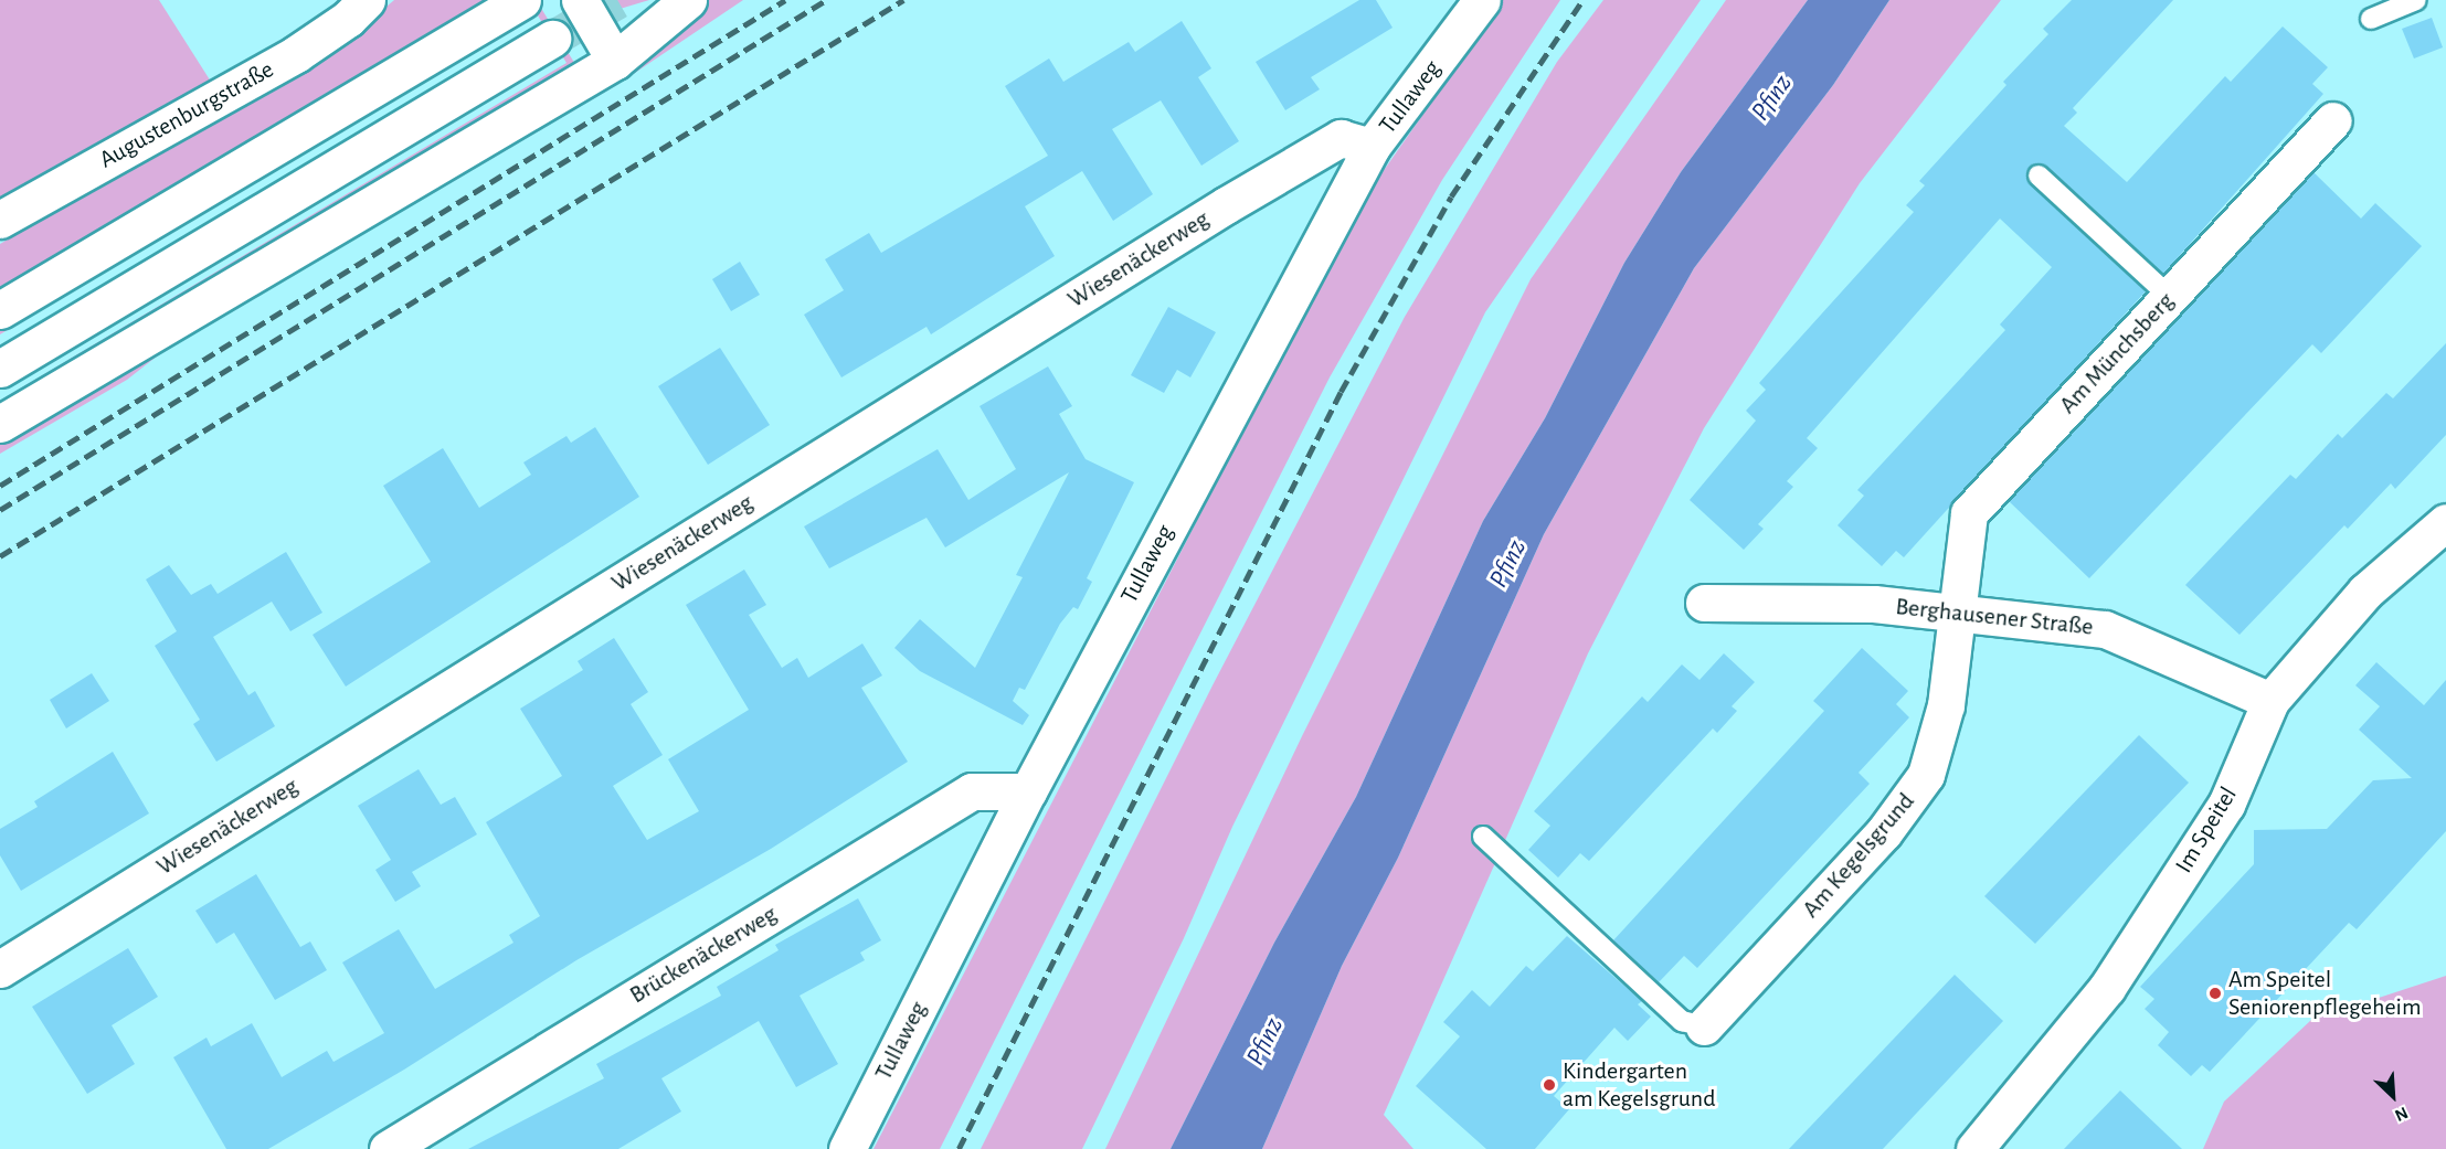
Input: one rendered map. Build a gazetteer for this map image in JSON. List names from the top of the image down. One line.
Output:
{"streets":{"main road":["Tullaweg","Augustenburgstraße","Wiesenäckerweg","Am Münchsberg","Berghausener Straße","Im Speitel","Am Kegelsgrund","Brückenäckerweg"]},"crossings":[["Tullaweg","Wiesenäckerweg"],["Tullaweg","Brückenäckerweg"],["Am Münchsberg","Berghausener Straße"],["Am Münchsberg","Am Kegelsgrund"],["Berghausener Straße","Im Speitel"],["Berghausener Straße","Am Kegelsgrund"]],"water":["Pfinz"],"places":["Am Speitel Seniorenpflegeheim","Kindergarten am Kegelsgrund"],"north":"bottom right"}
